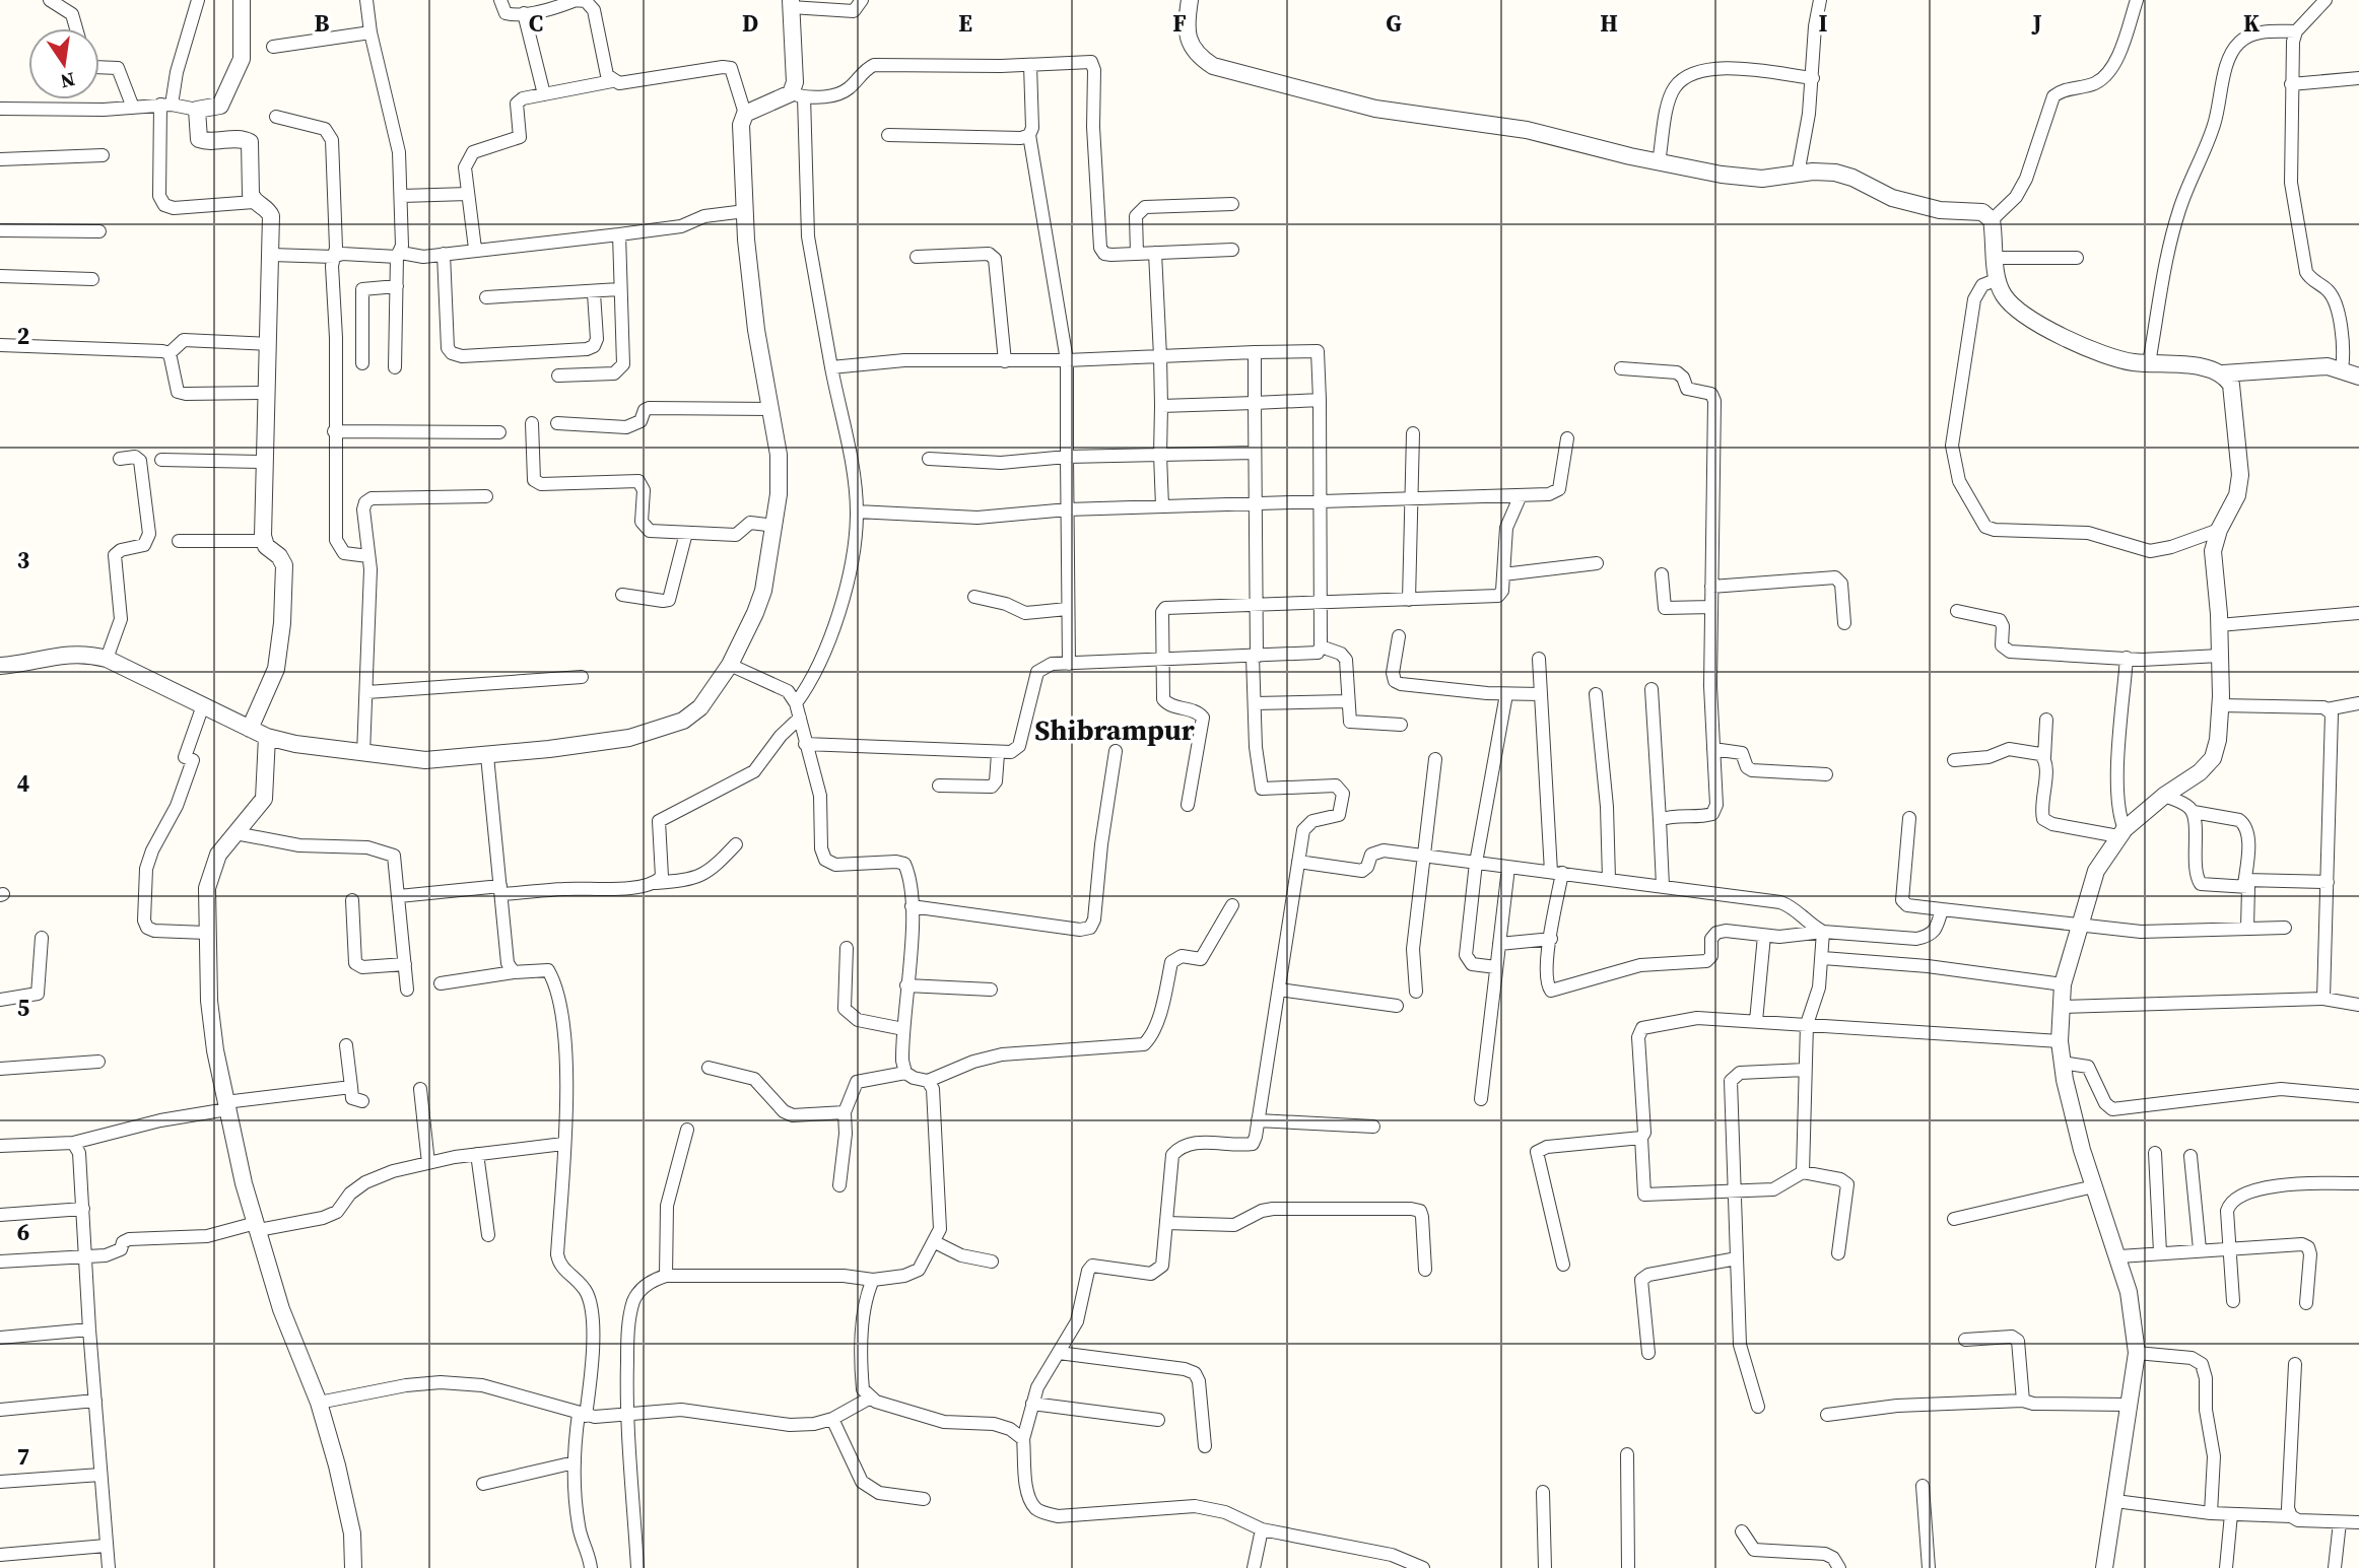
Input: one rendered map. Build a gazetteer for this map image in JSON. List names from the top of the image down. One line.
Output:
{"districts":["Shibrampur"],"north":"bottom","grid":{"columns":["B","C","D","E","F","G","H","I","J","K"],"rows":["2","3","4","5","6","7"]}}
